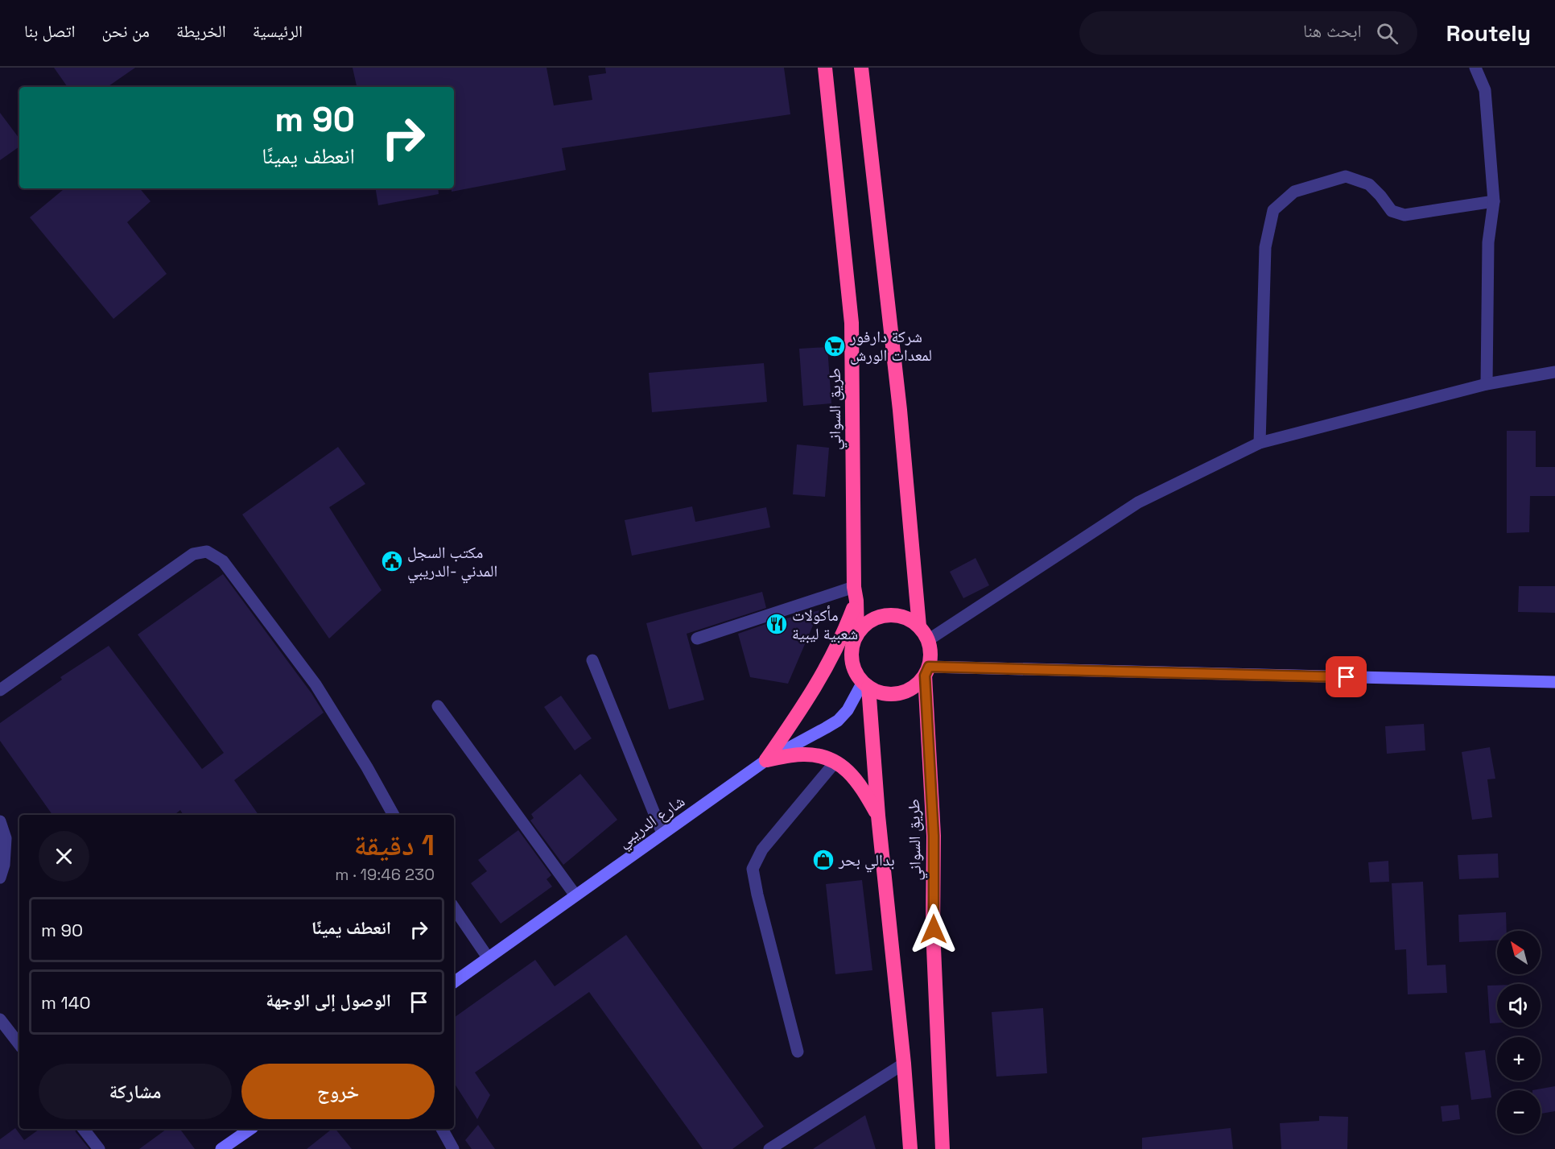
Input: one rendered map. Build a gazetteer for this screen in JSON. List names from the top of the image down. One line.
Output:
{"streets":{"highway":["طريق السواني"],"street":["شارع الدريبي"]},"crossings":[["طريق السواني","شارع الدريبي"]],"places":{"supermarket":["شركة دارفور لمعدات الورش"],"public building":["مكتب السجل المدني -الدريبي"],"restaurant":["مأكولات شعبية ليبية"],"shop":["بدالي بحر"]},"north":"top left","page":{"header":"Routely","search":"ابحث هنا","nav":["الرئيسية","الخريطة","من نحن","اتصل بنا"],"turn":["90 m","انعطف يمينًا"],"heading":["1 دقيقة","230 m · 19:46"],"list":[{"name":"انعطف يمينًا","value":"90 m"},{"name":"الوصول إلى الوجهة","value":"140 m"}],"map_buttons":["+","−"],"buttons":["خروج","مشاركة"]}}
